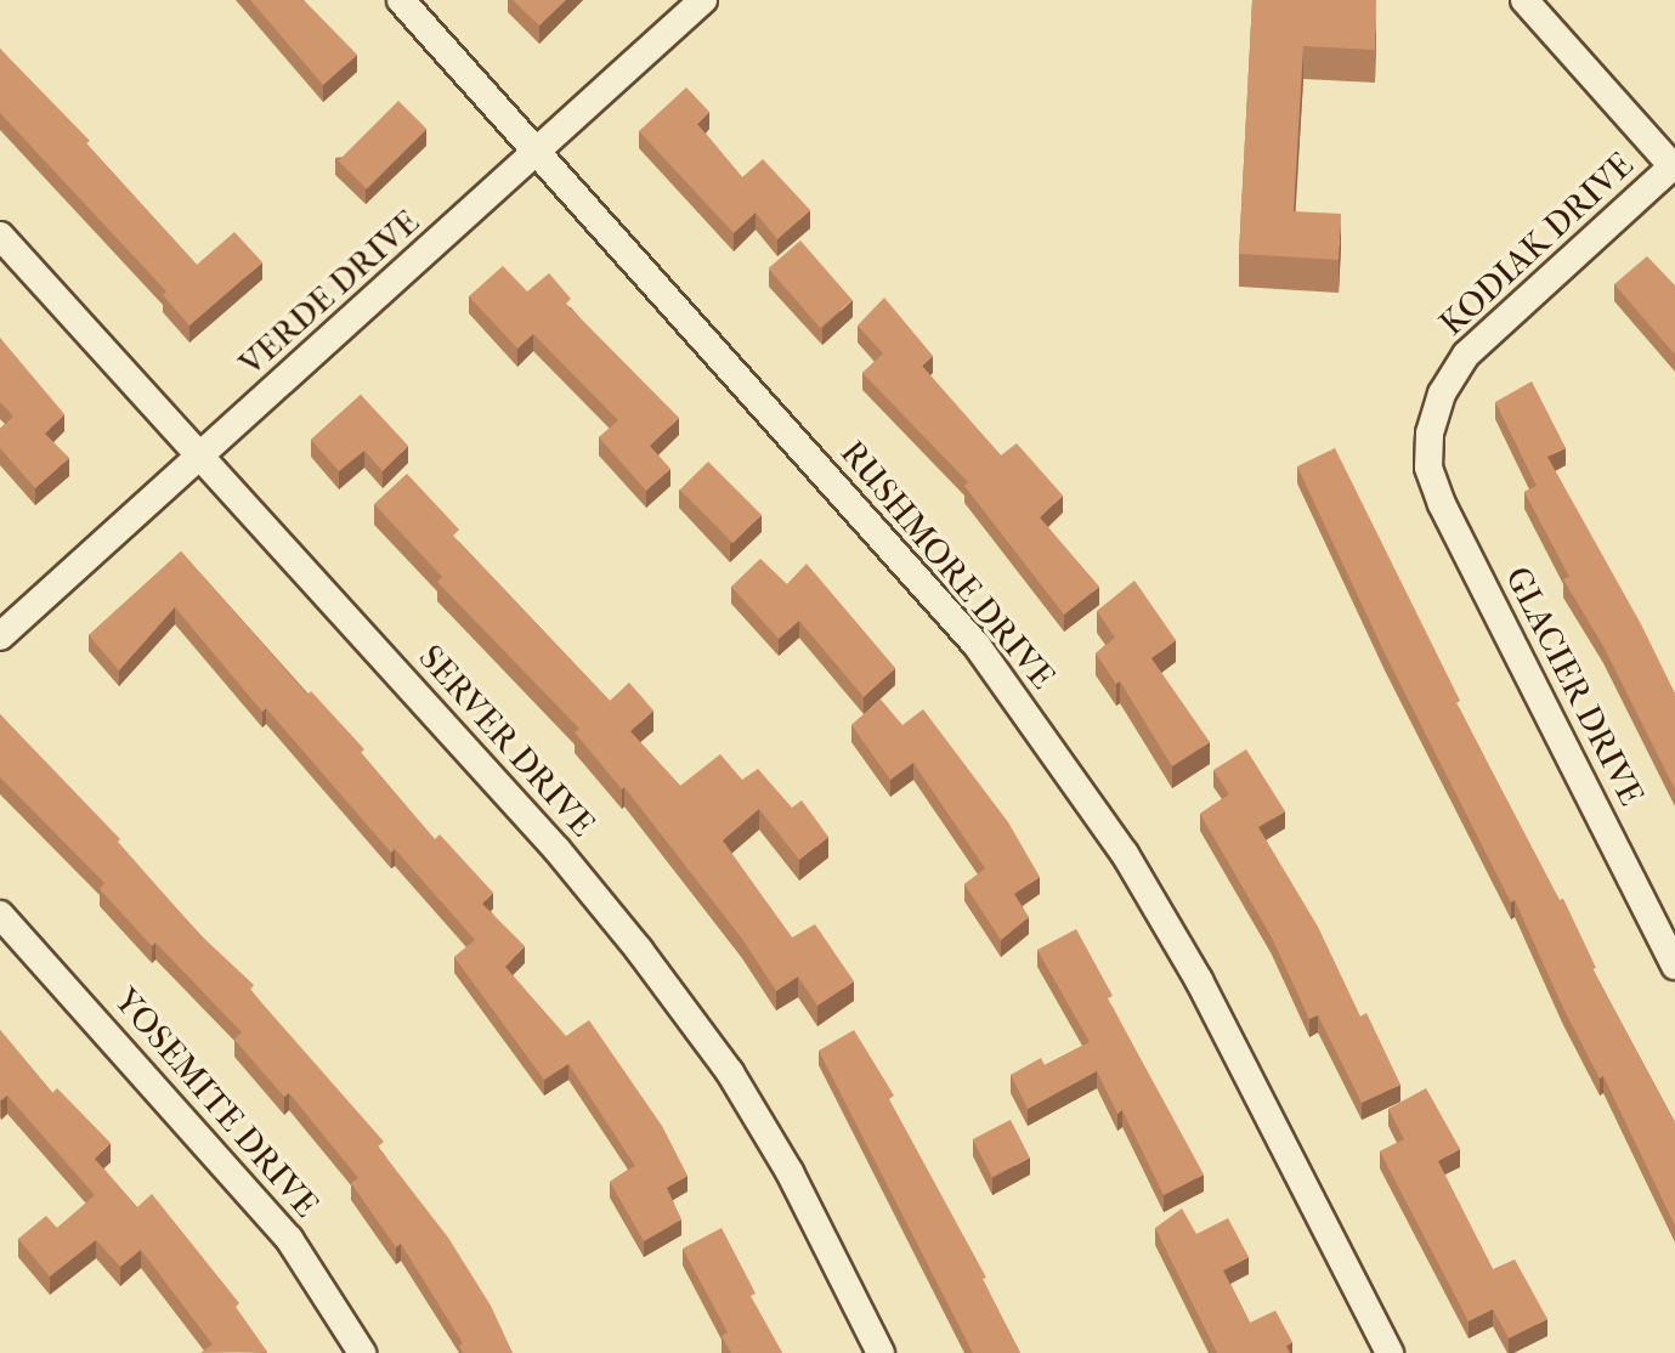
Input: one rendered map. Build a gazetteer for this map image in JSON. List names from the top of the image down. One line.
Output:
{"streets":{"street":["KODIAK DRIVE","VERDE DRIVE","RUSHMORE DRIVE","GLACIER DRIVE","SERVER DRIVE","YOSEMITE DRIVE"]},"crossings":[["KODIAK DRIVE","GLACIER DRIVE"],["VERDE DRIVE","RUSHMORE DRIVE"],["VERDE DRIVE","SERVER DRIVE"]]}
